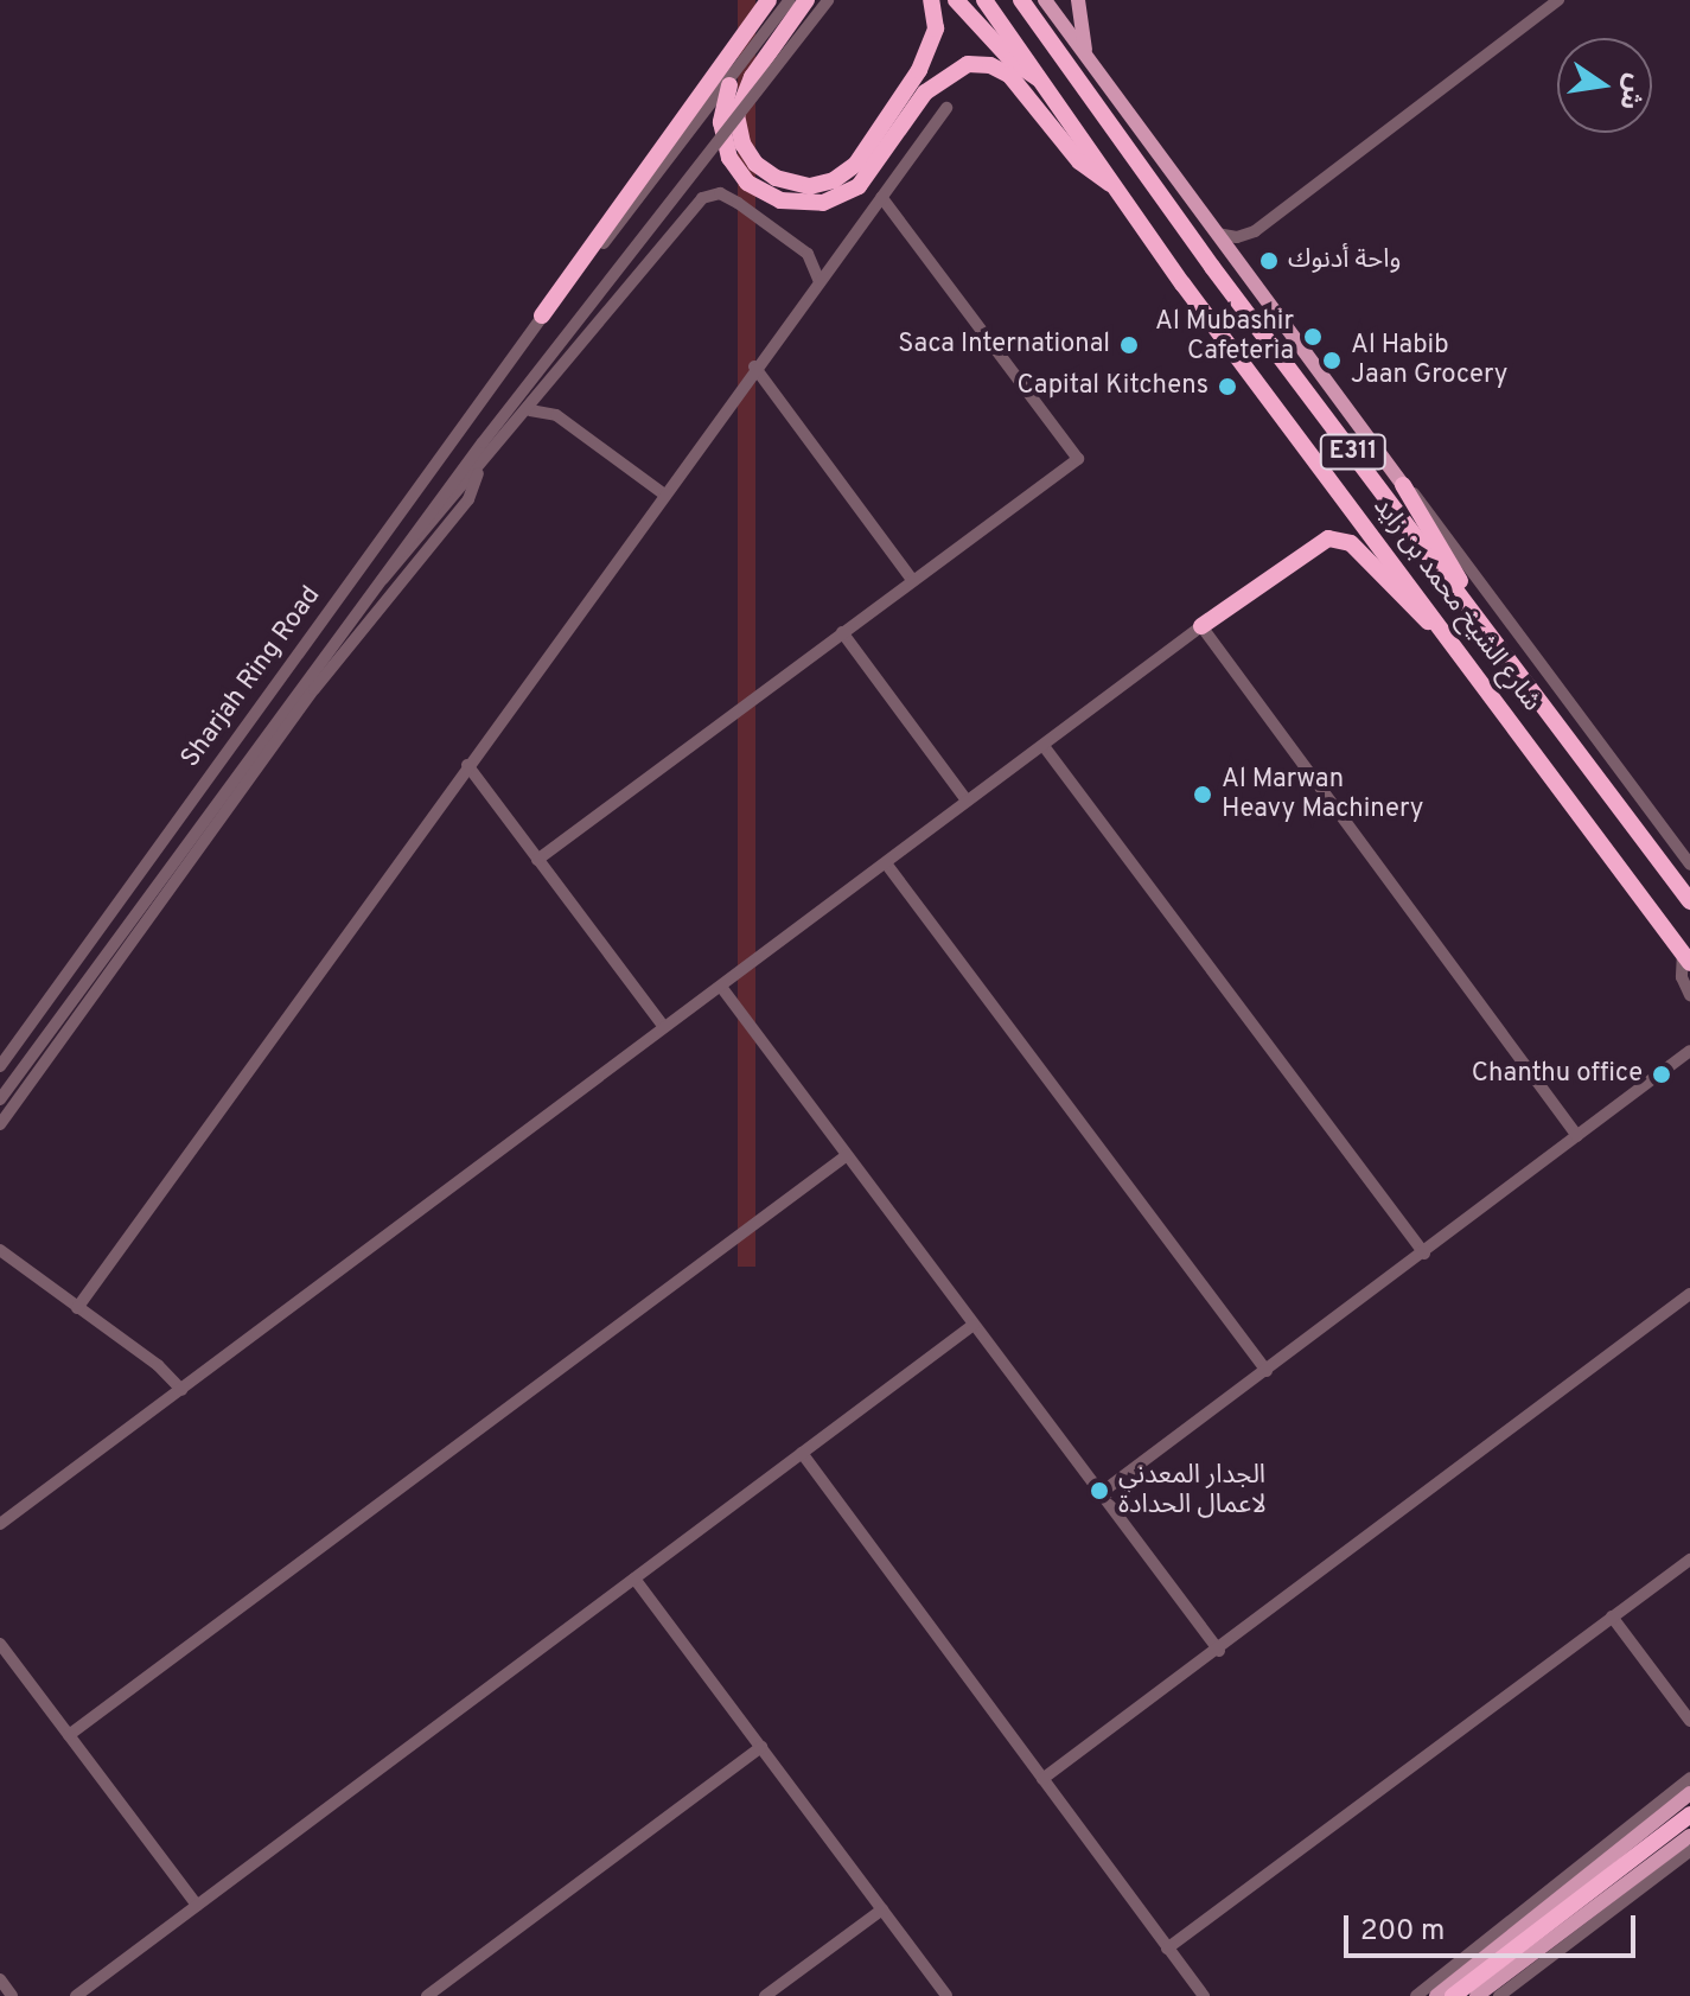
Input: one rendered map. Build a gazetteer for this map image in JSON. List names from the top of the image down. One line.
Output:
{"streets":{"highway":["E311","شارع الشيخ محمد بن زايد"],"street":["Sharjah Ring Road"]},"places":["واحة أدنوك","Al Mubashir Cafeteria","Saca International","Al Habib Jaan Grocery","Capital Kitchens","Al Marwan Heavy Machinery","Chanthu office","الجدار المعدني لاعمال الحدادة"],"scale_bar":"200 m","north":"right"}
